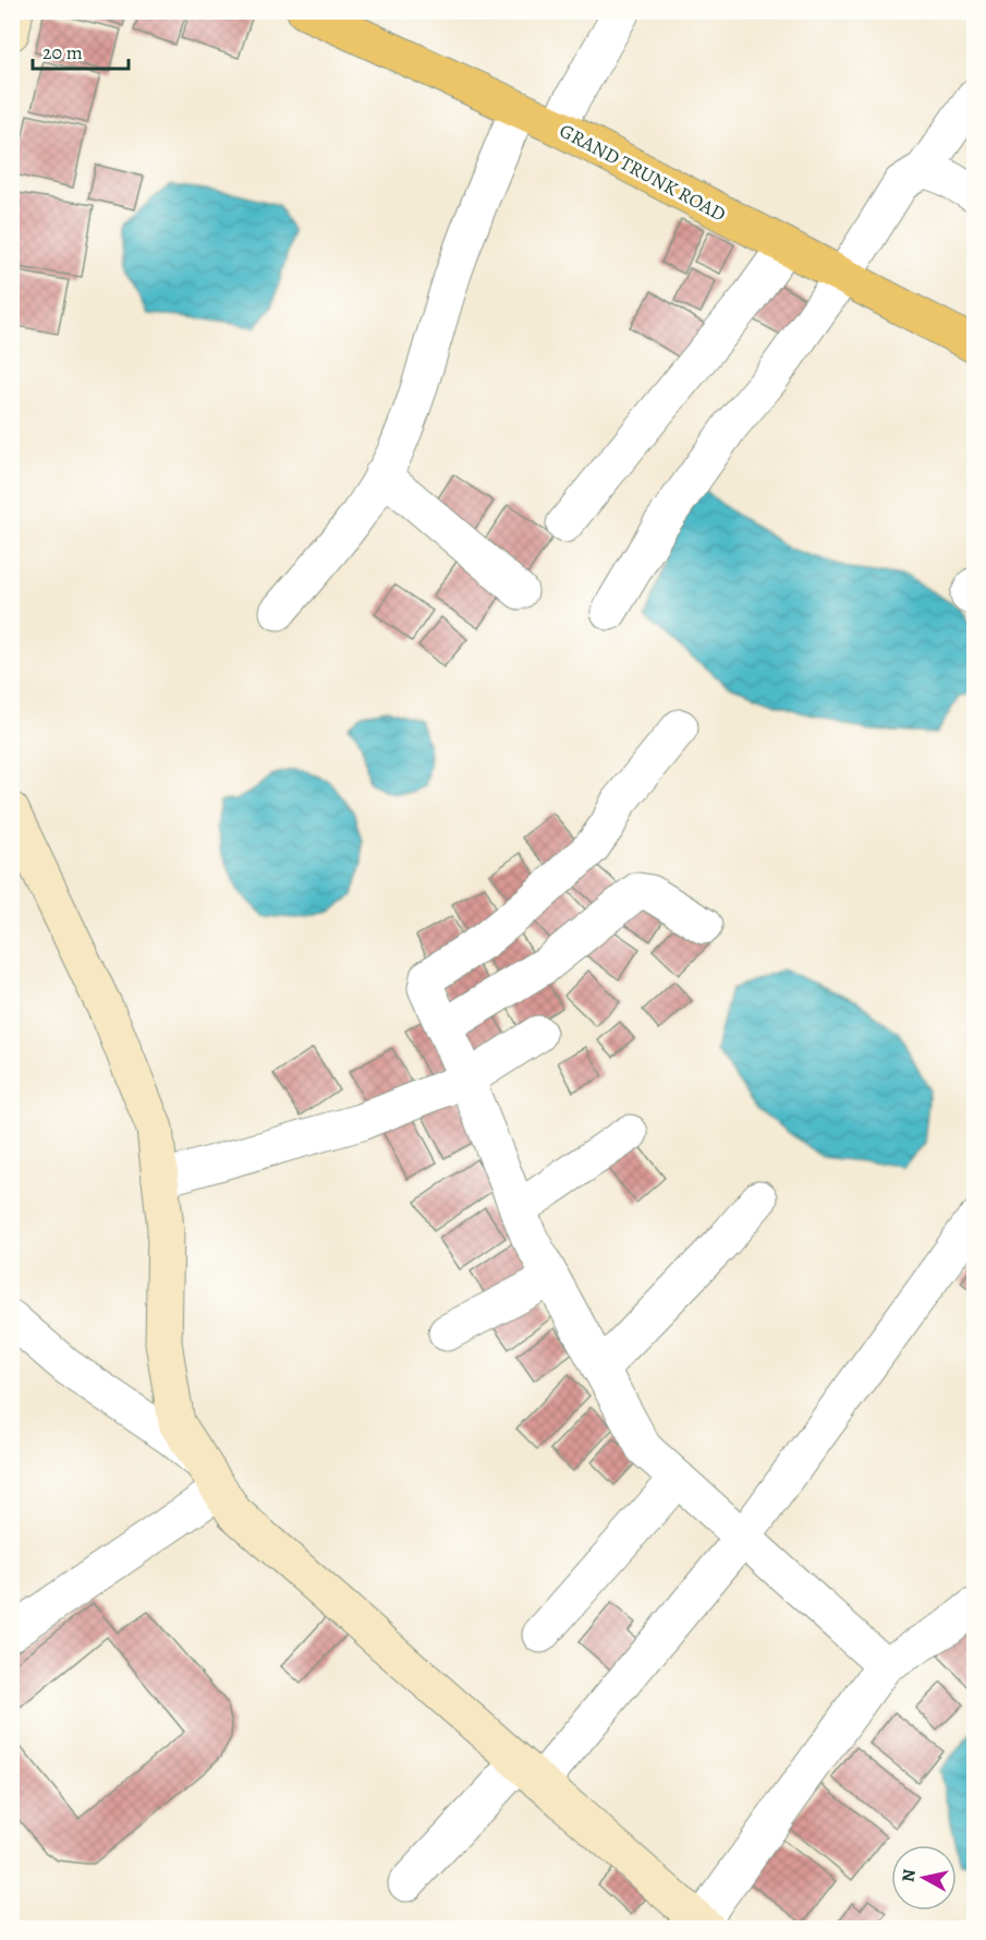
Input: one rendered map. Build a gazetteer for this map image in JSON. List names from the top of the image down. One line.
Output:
{"streets":{"main road":["GRAND TRUNK ROAD"]},"scale_bar":"20 m","north":"left"}
